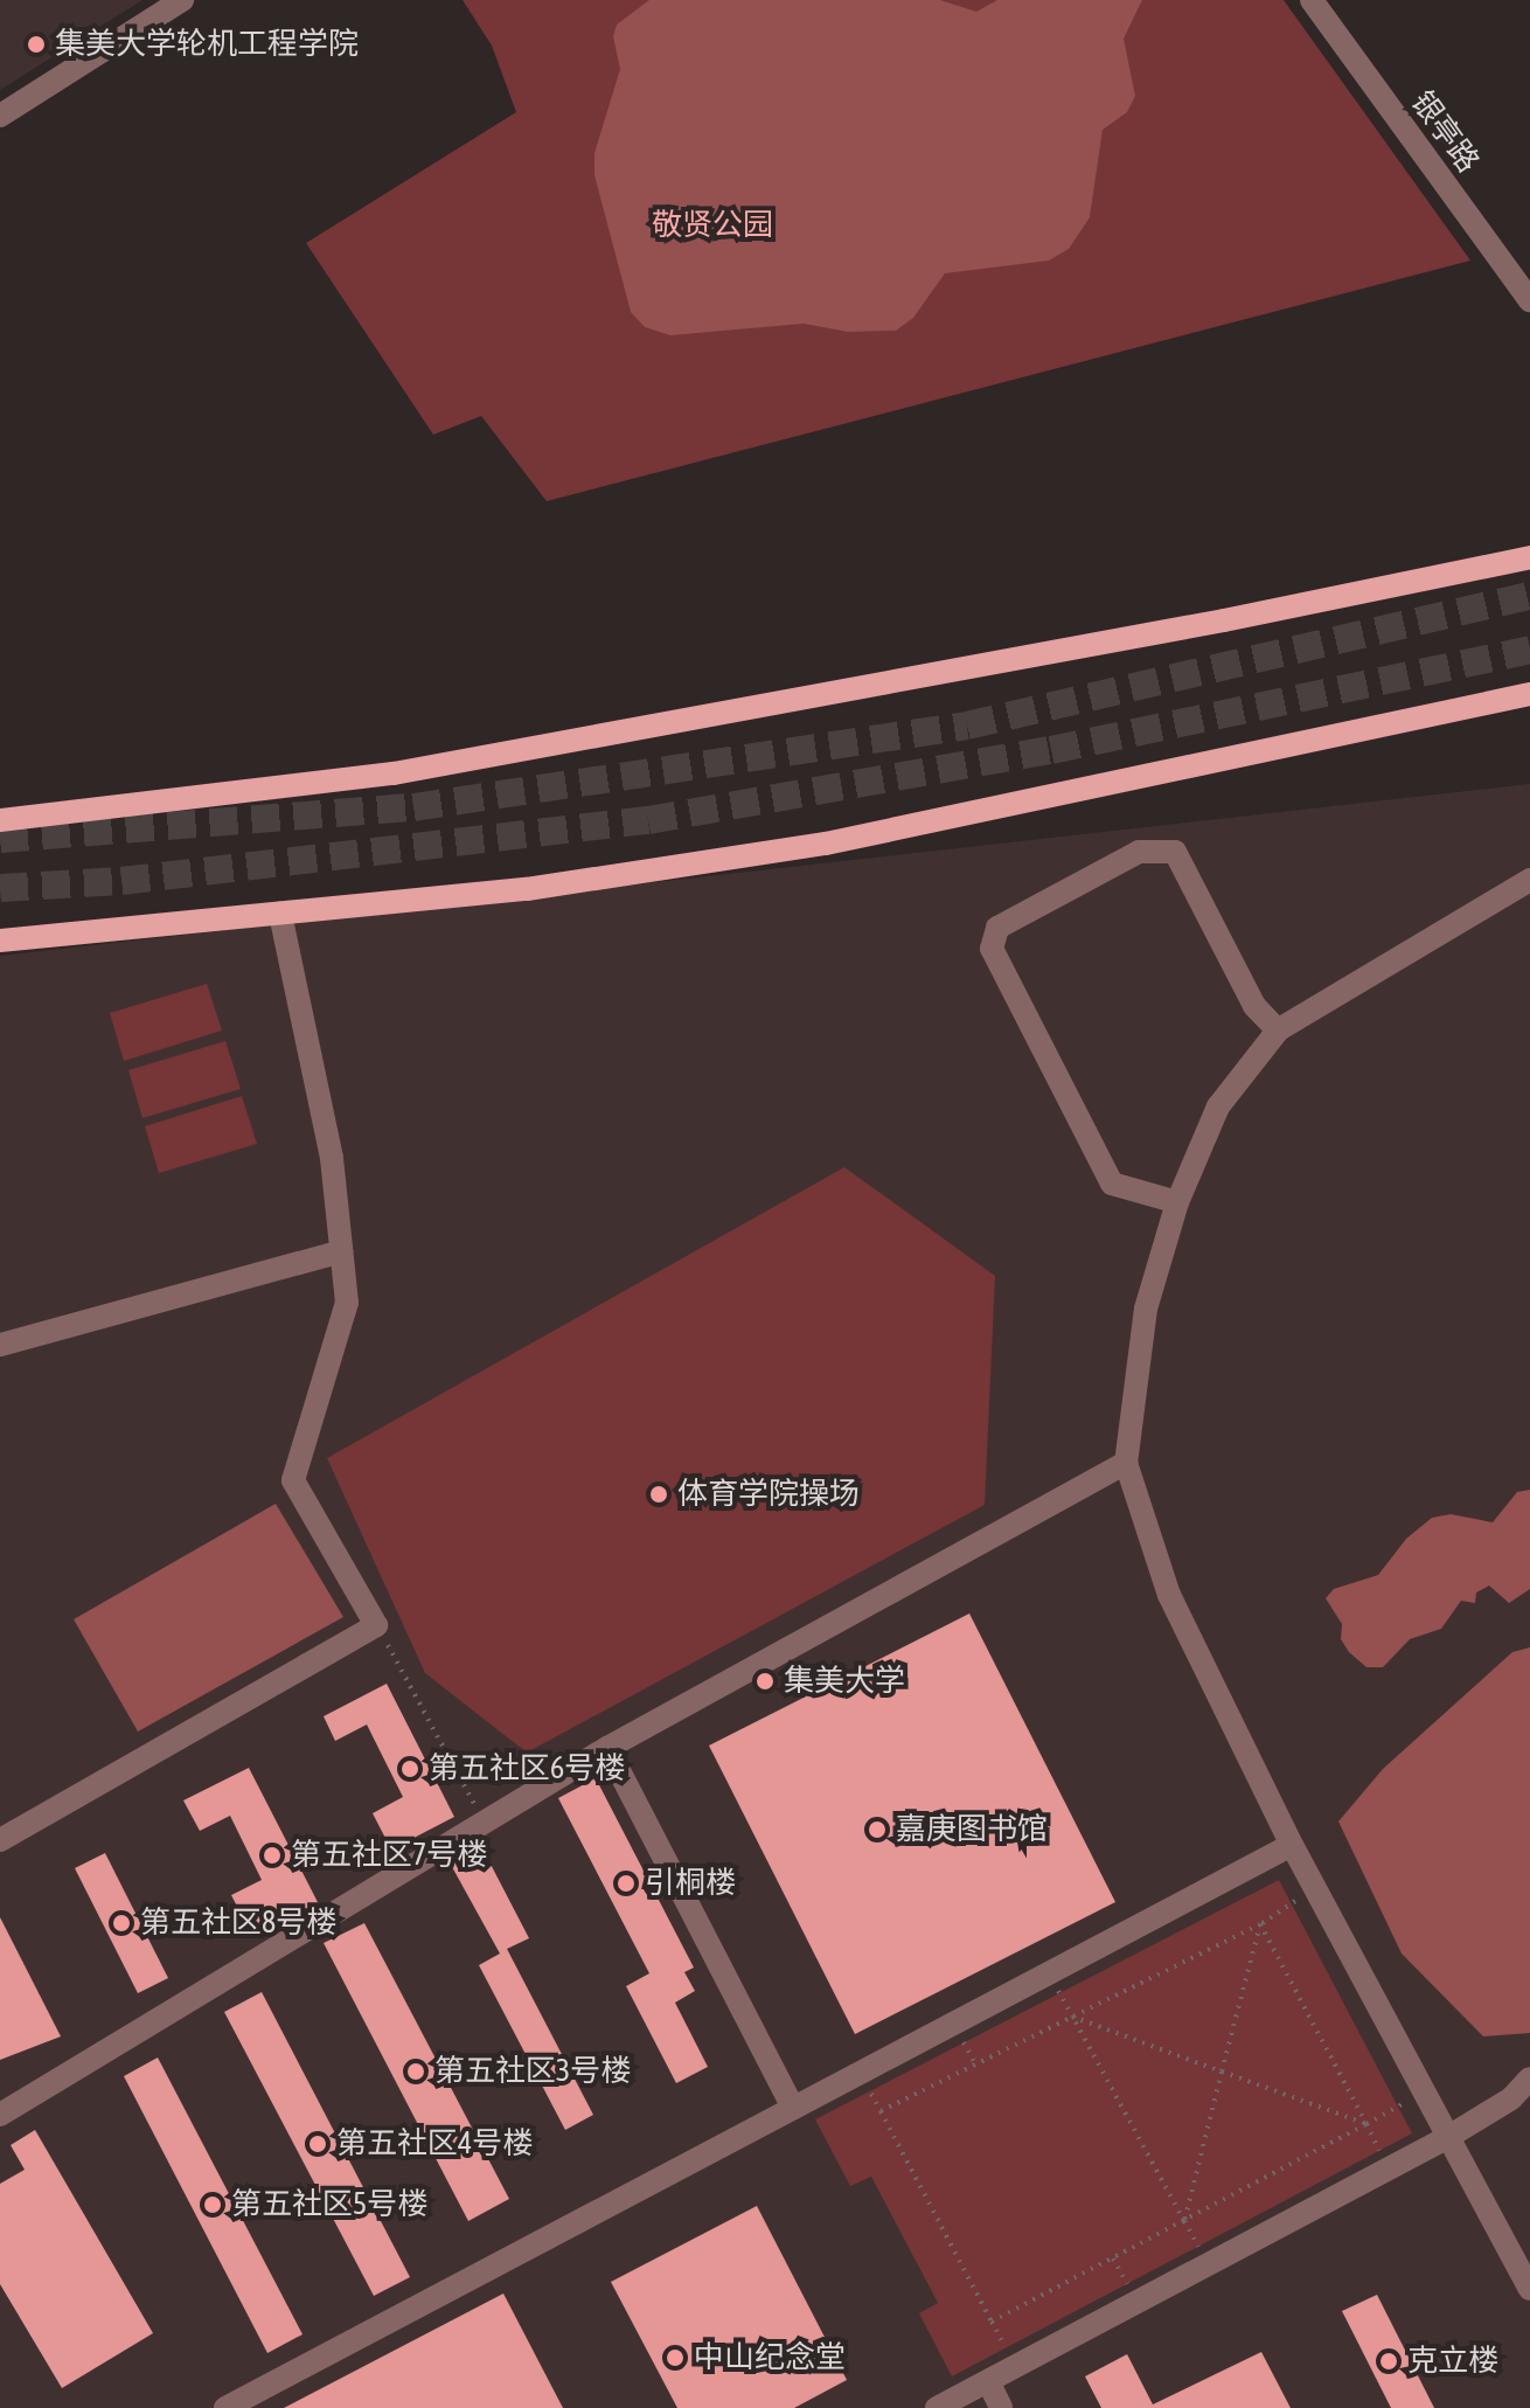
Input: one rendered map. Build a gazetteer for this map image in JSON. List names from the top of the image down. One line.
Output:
{"streets":{"street":["银亭路"]},"parks":["敬贤公园"],"places":["集美大学轮机工程学院","体育学院操场","集美大学","第五社区6号楼","嘉庚图书馆","第五社区7号楼","引桐楼","第五社区8号楼","第五社区3号楼","第五社区4号楼","第五社区5号楼","中山纪念堂","克立楼"]}
